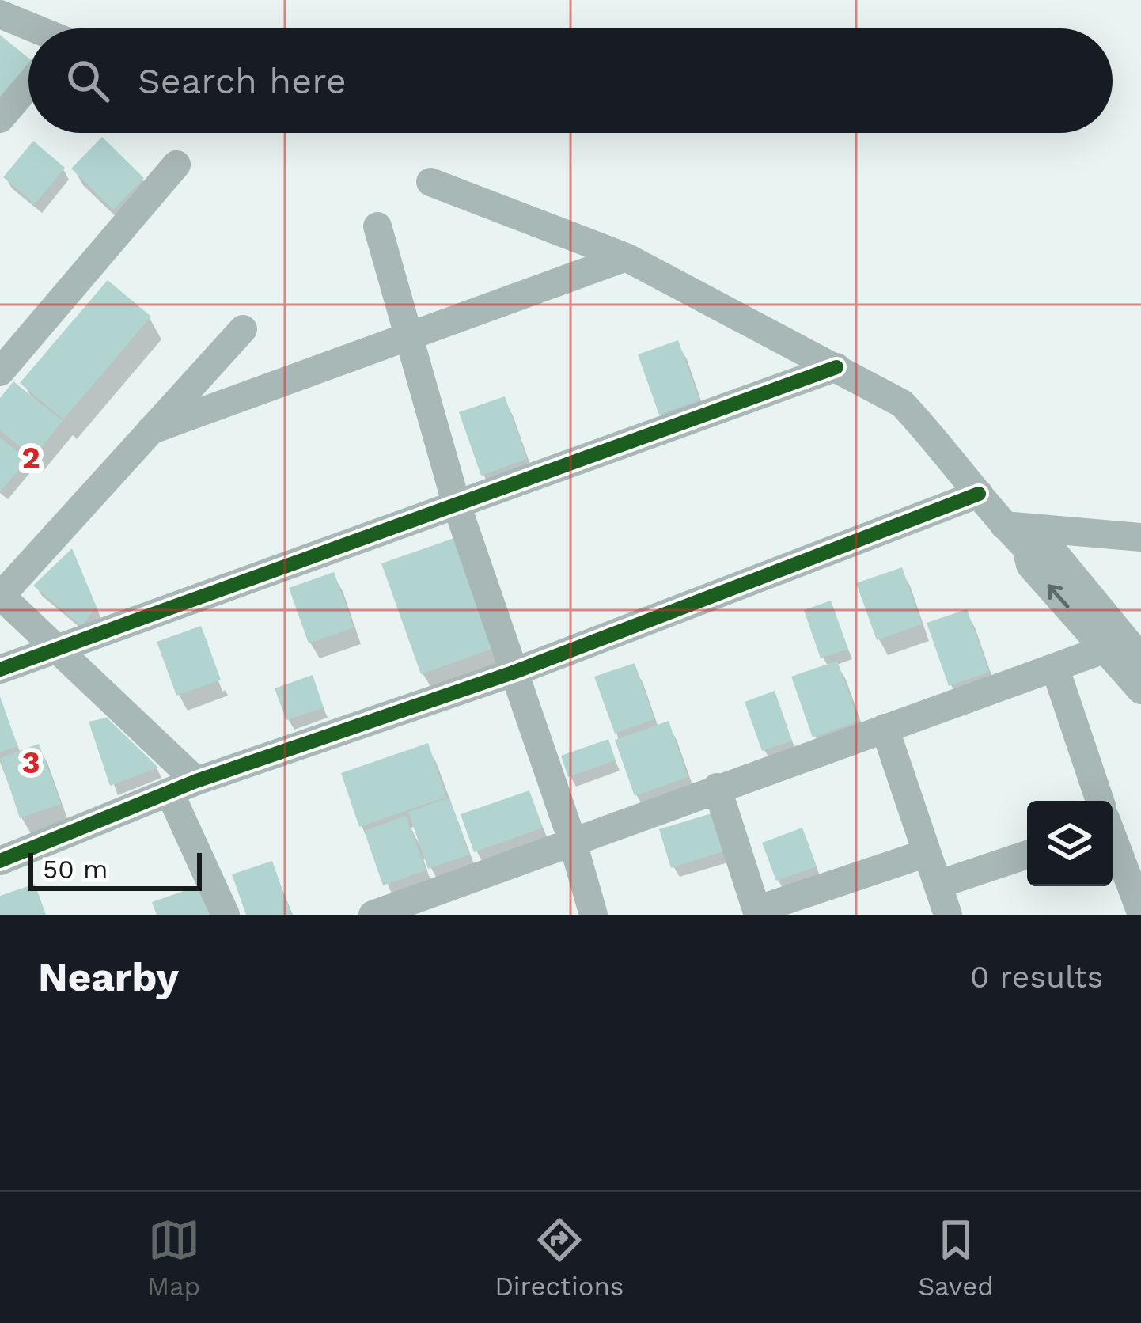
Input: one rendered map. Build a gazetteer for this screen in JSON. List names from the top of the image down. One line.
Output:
{"scale_bar":"50 m","page":{"search":"Search here","scale":"50 m","heading":["Nearby","0 results"],"nav":["Map","Directions","Saved"]},"grid":{"rows":["2","3"]}}
